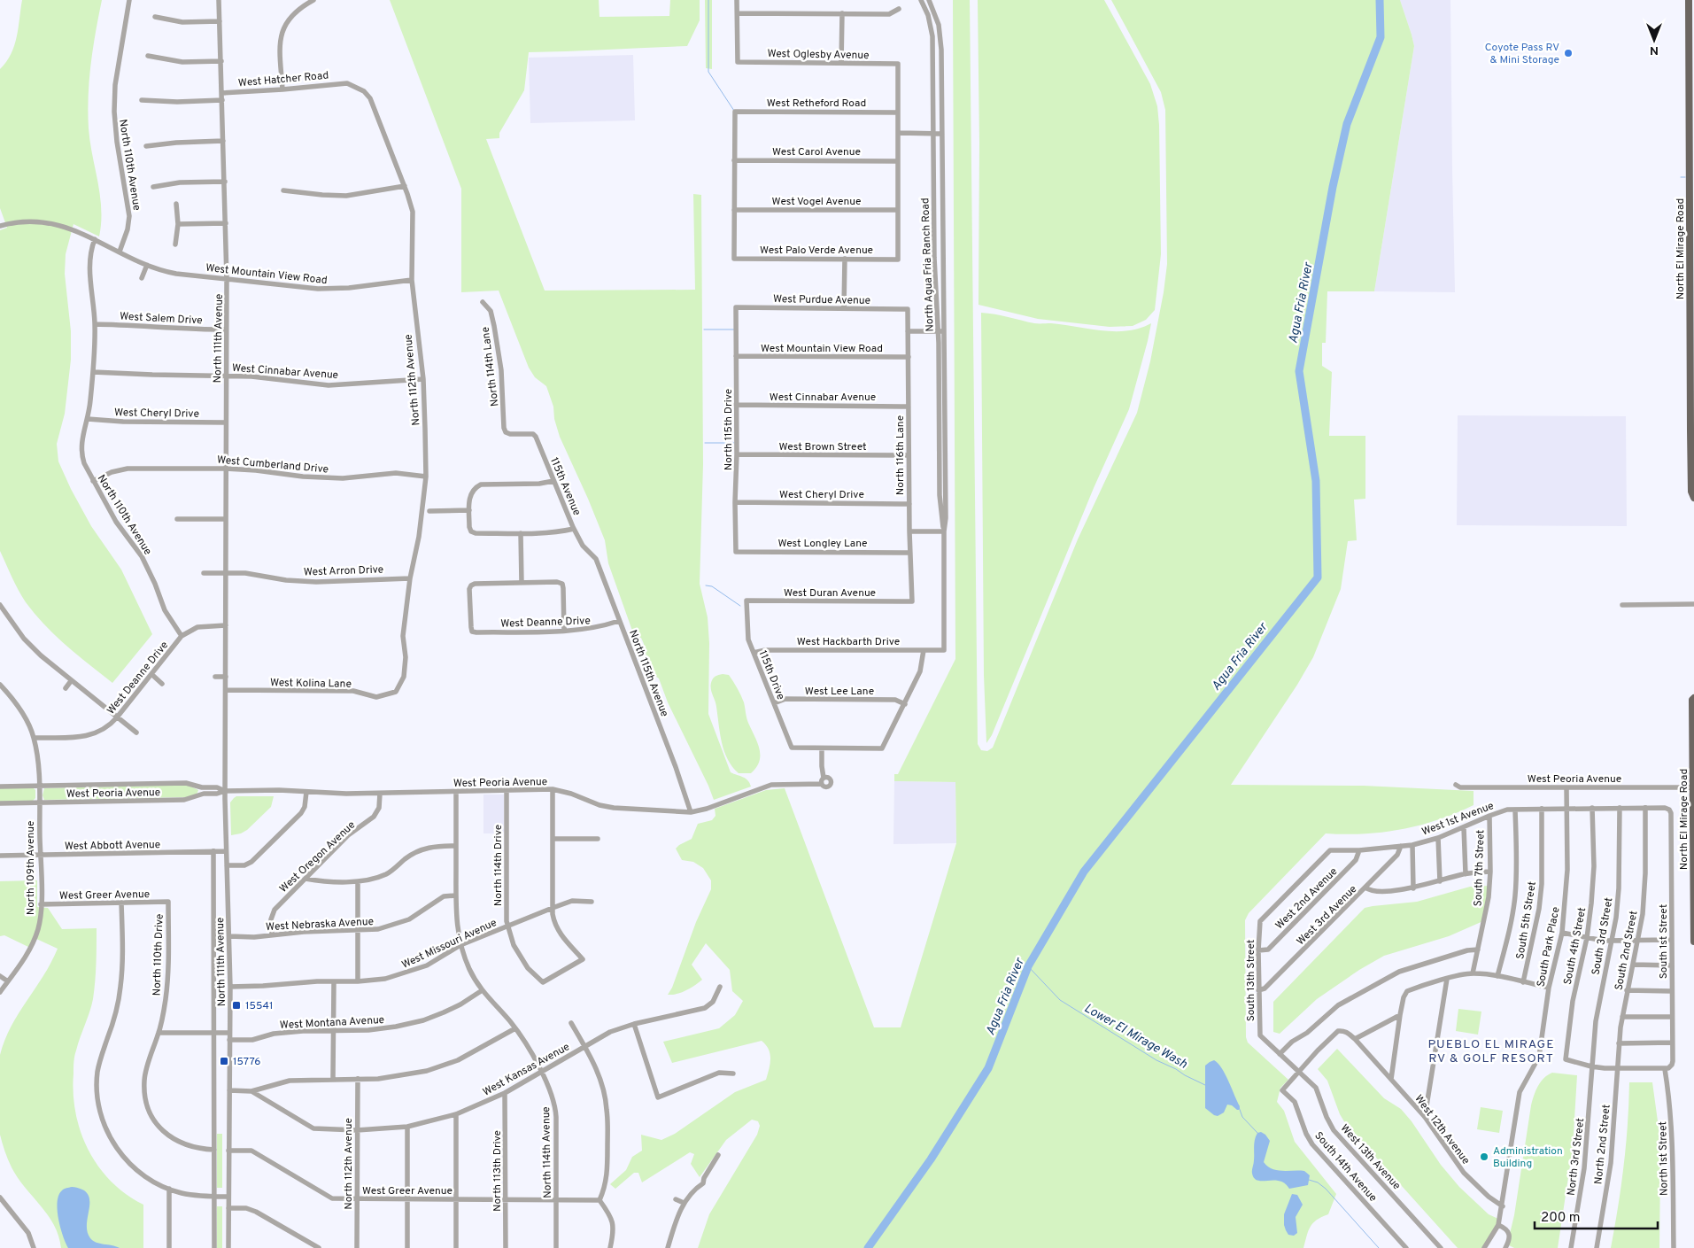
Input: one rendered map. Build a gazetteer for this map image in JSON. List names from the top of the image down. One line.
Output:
{"streets":{"main road":["North El Mirage Road"],"street":["West Oglesby Avenue","West Hatcher Road","West Retheford Road","West Carol Avenue","North 110th Avenue","West Vogel Avenue","West Palo Verde Avenue","North Agua Fria Ranch Road","West Mountain View Road","West Purdue Avenue","West Salem Drive","North 111th Avenue","North 114th Lane","West Cinnabar Avenue","North 112th Avenue","West Cheryl Drive","North 115th Drive","West Brown Street","North 116th Lane","West Cumberland Drive","115th Avenue","West Longley Lane","West Arron Drive","West Duran Avenue","West Deanne Drive","West Hackbarth Drive","North 115th Avenue","115th Drive","West Kolina Lane","West Lee Lane","West Peoria Avenue","West 1st Avenue","West Abbott Avenue","West Oregon Avenue","North 114th Drive","North 109th Avenue","South 7th Street","West Greer Avenue","West 2nd Avenue","West 3rd Avenue","South 5th Street","West Nebraska Avenue","South 3rd Street","South 1st Street","West Missouri Avenue","South 4th Street","South Park Place","South 2nd Street","North 110th Drive","South 13th Street","West Montana Avenue","West Kansas Avenue","West 12th Avenue","North 2nd Street","North 114th Avenue","West 13th Avenue","North 3rd Street","North 1st Street","South 14th Avenue","North 113th Drive"]},"crossings":[["West Oglesby Avenue","West Retheford Road"],["West Hatcher Road","North 111th Avenue"],["West Hatcher Road","North 112th Avenue"],["West Retheford Road","West Carol Avenue"],["North 110th Avenue","West Mountain View Road"],["North 110th Avenue","West Salem Drive"],["North 110th Avenue","West Cinnabar Avenue"],["North 110th Avenue","West Cheryl Drive"],["North 110th Avenue","West Cumberland Drive"],["North 110th Avenue","West Deanne Drive"],["West Vogel Avenue","West Palo Verde Avenue"],["North El Mirage Road","West Peoria Avenue"],["North Agua Fria Ranch Road","West Hackbarth Drive"],["West Mountain View Road","North 111th Avenue"],["West Mountain View Road","North 112th Avenue"],["West Mountain View Road","North 115th Drive"],["West Mountain View Road","North 116th Lane"],["West Purdue Avenue","North 115th Drive"],["West Purdue Avenue","North 116th Lane"],["West Salem Drive","North 111th Avenue"],["North 111th Avenue","West Cinnabar Avenue"],["North 111th Avenue","West Cheryl Drive"],["North 111th Avenue","West Cumberland Drive"],["North 111th Avenue","West Arron Drive"],["North 111th Avenue","West Deanne Drive"],["North 111th Avenue","West Kolina Lane"],["North 111th Avenue","West Peoria Avenue"],["North 111th Avenue","West Abbott Avenue"],["North 111th Avenue","West Greer Avenue"],["North 111th Avenue","West Nebraska Avenue"],["North 111th Avenue","West Missouri Avenue"],["North 111th Avenue","North 110th Drive"],["North 111th Avenue","West Montana Avenue"],["North 111th Avenue","West Kansas Avenue"],["North 114th Lane","115th Avenue"],["West Cinnabar Avenue","North 112th Avenue"],["West Cinnabar Avenue","North 115th Drive"],["West Cinnabar Avenue","North 116th Lane"],["North 112th Avenue","West Cumberland Drive"],["North 112th Avenue","West Arron Drive"],["North 112th Avenue","West Kolina Lane"],["North 112th Avenue","West Greer Avenue"],["North 112th Avenue","West Kansas Avenue"],["West Cheryl Drive","North 115th Drive"],["West Cheryl Drive","North 116th Lane"],["North 115th Drive","West Brown Street"],["North 115th Drive","West Longley Lane"],["West Brown Street","North 116th Lane"],["North 116th Lane","West Longley Lane"],["North 116th Lane","West Duran Avenue"],["115th Avenue","North 115th Avenue"],["West Duran Avenue","115th Drive"],["West Deanne Drive","North 115th Avenue"],["West Deanne Drive","North 109th Avenue"],["West Hackbarth Drive","115th Drive"],["North 115th Avenue","West Peoria Avenue"],["115th Drive","West Lee Lane"],["West Peoria Avenue","West Oregon Avenue"],["West Peoria Avenue","North 114th Drive"],["West Peoria Avenue","North 109th Avenue"],["West Peoria Avenue","South Park Place"],["West Peoria Avenue","North 114th Avenue"],["West 1st Avenue","South 7th Street"],["West 1st Avenue","West 2nd Avenue"],["West 1st Avenue","West 3rd Avenue"],["West 1st Avenue","South 5th Street"],["West 1st Avenue","South 3rd Street"],["West 1st Avenue","South 1st Street"],["West 1st Avenue","South 4th Street"],["West 1st Avenue","South Park Place"],["West 1st Avenue","South 2nd Street"],["West 1st Avenue","South 13th Street"],["West Abbott Avenue","North 109th Avenue"],["West Oregon Avenue","West Nebraska Avenue"],["North 114th Drive","West Missouri Avenue"],["North 109th Avenue","West Greer Avenue"],["West Greer Avenue","North 110th Drive"],["West Greer Avenue","North 114th Avenue"],["West Greer Avenue","North 113th Drive"],["West 2nd Avenue","South 13th Street"],["West 3rd Avenue","South 13th Street"],["West Nebraska Avenue","North 114th Avenue"],["South 3rd Street","South 4th Street"],["South 3rd Street","North 3rd Street"],["South 1st Street","North 1st Street"],["West Missouri Avenue","North 114th Avenue"],["South 4th Street","North 3rd Street"],["South Park Place","West 12th Avenue"],["South 2nd Street","North 2nd Street"],["South 13th Street","West 13th Avenue"],["West Montana Avenue","North 114th Avenue"],["West Kansas Avenue","North 114th Avenue"],["West Kansas Avenue","North 113th Drive"],["West 13th Avenue","South 14th Avenue"]],"districts":["PUEBLO EL MIRAGE RV & GOLF RESORT"],"water":["Agua Fria River","Lower El Mirage Wash"],"places":{"other":["Coyote Pass RV & Mini Storage","Administration Building"],"transit":["15541","15776"]},"scale_bar":"200 m","north":"bottom"}
